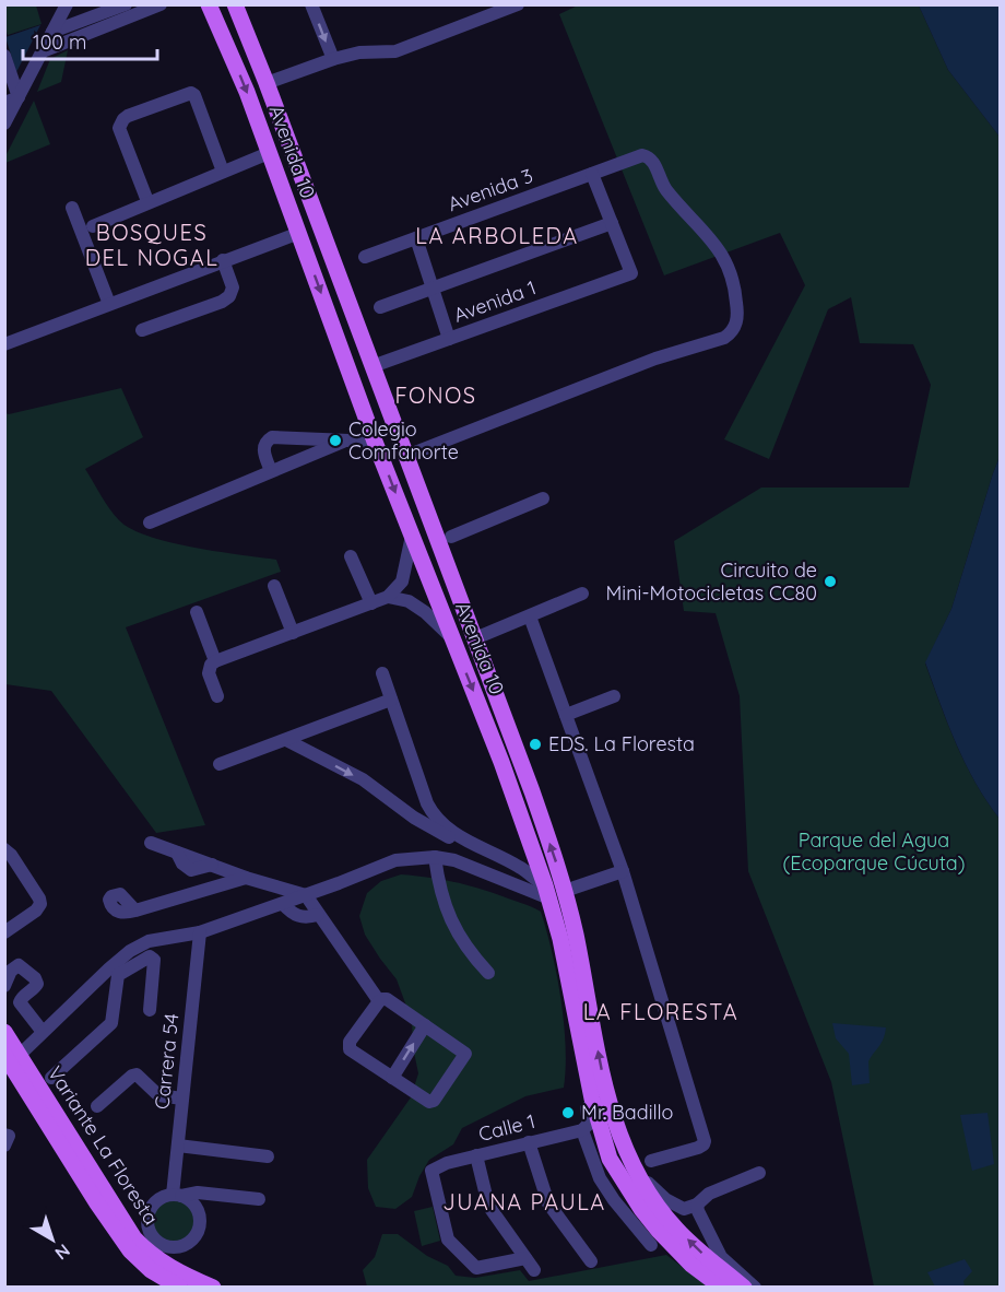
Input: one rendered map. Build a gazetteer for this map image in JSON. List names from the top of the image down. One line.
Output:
{"streets":{"main road":["Avenida 10","Variante La Floresta"],"street":["Avenida 3","Avenida 1","Carrera 54","Calle 1"]},"crossings":[["Avenida 10","Avenida 3"],["Avenida 10","Avenida 1"]],"districts":["BOSQUES DEL NOGAL","LA ARBOLEDA","FONOS","LA FLORESTA","JUANA PAULA"],"parks":["Parque del Agua (Ecoparque Cúcuta)"],"places":["Colegio Comfanorte","Circuito de Mini-Motocicletas CC80","EDS. La Floresta","Mr. Badillo"],"scale_bar":"100 m","north":"bottom right"}
